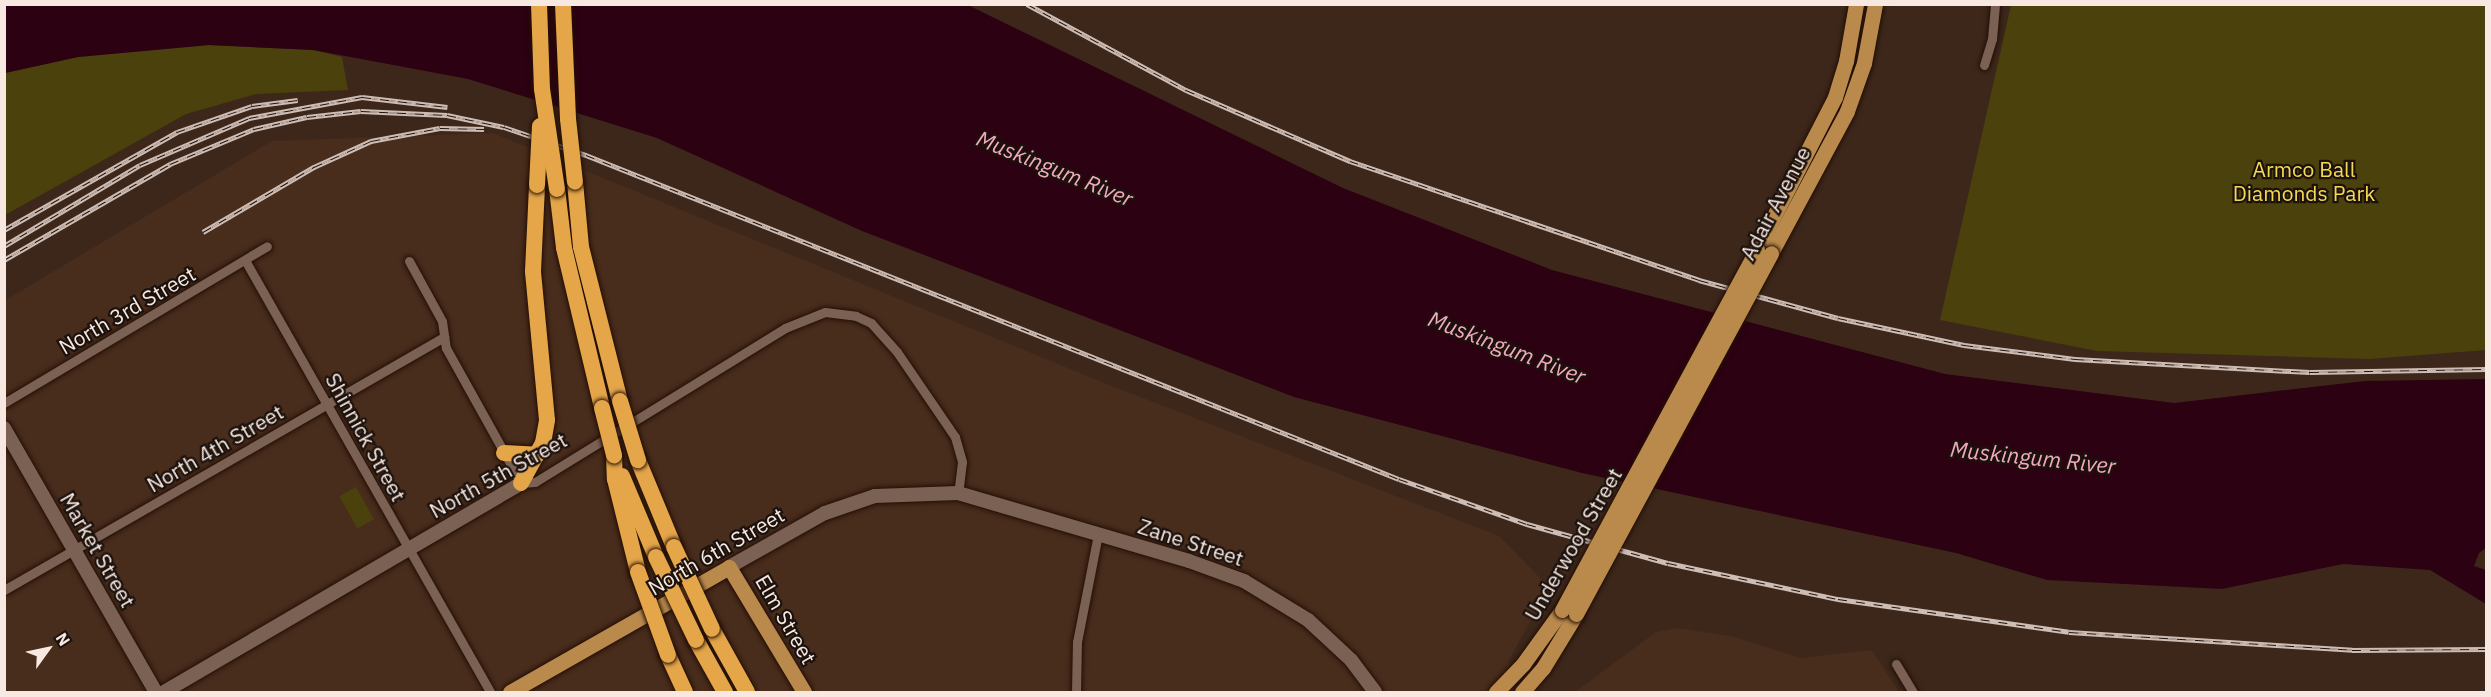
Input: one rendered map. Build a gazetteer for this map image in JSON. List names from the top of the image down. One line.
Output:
{"streets":{"main road":["Adair Avenue","North 5th Street","Zane Street","Underwood Street","Market Street","North 6th Street","Elm Street"],"street":["North 3rd Street","Shinnick Street","North 4th Street"]},"crossings":[["Adair Avenue","Underwood Street"],["North 3rd Street","Shinnick Street"],["Shinnick Street","North 4th Street"],["Shinnick Street","North 5th Street"],["North 4th Street","Market Street"],["North 5th Street","Zane Street"],["North 5th Street","North 6th Street"],["Zane Street","North 6th Street"],["North 6th Street","Elm Street"]],"water":["Muskingum River"],"parks":["Armco Ball Diamonds Park"],"north":"top right"}
